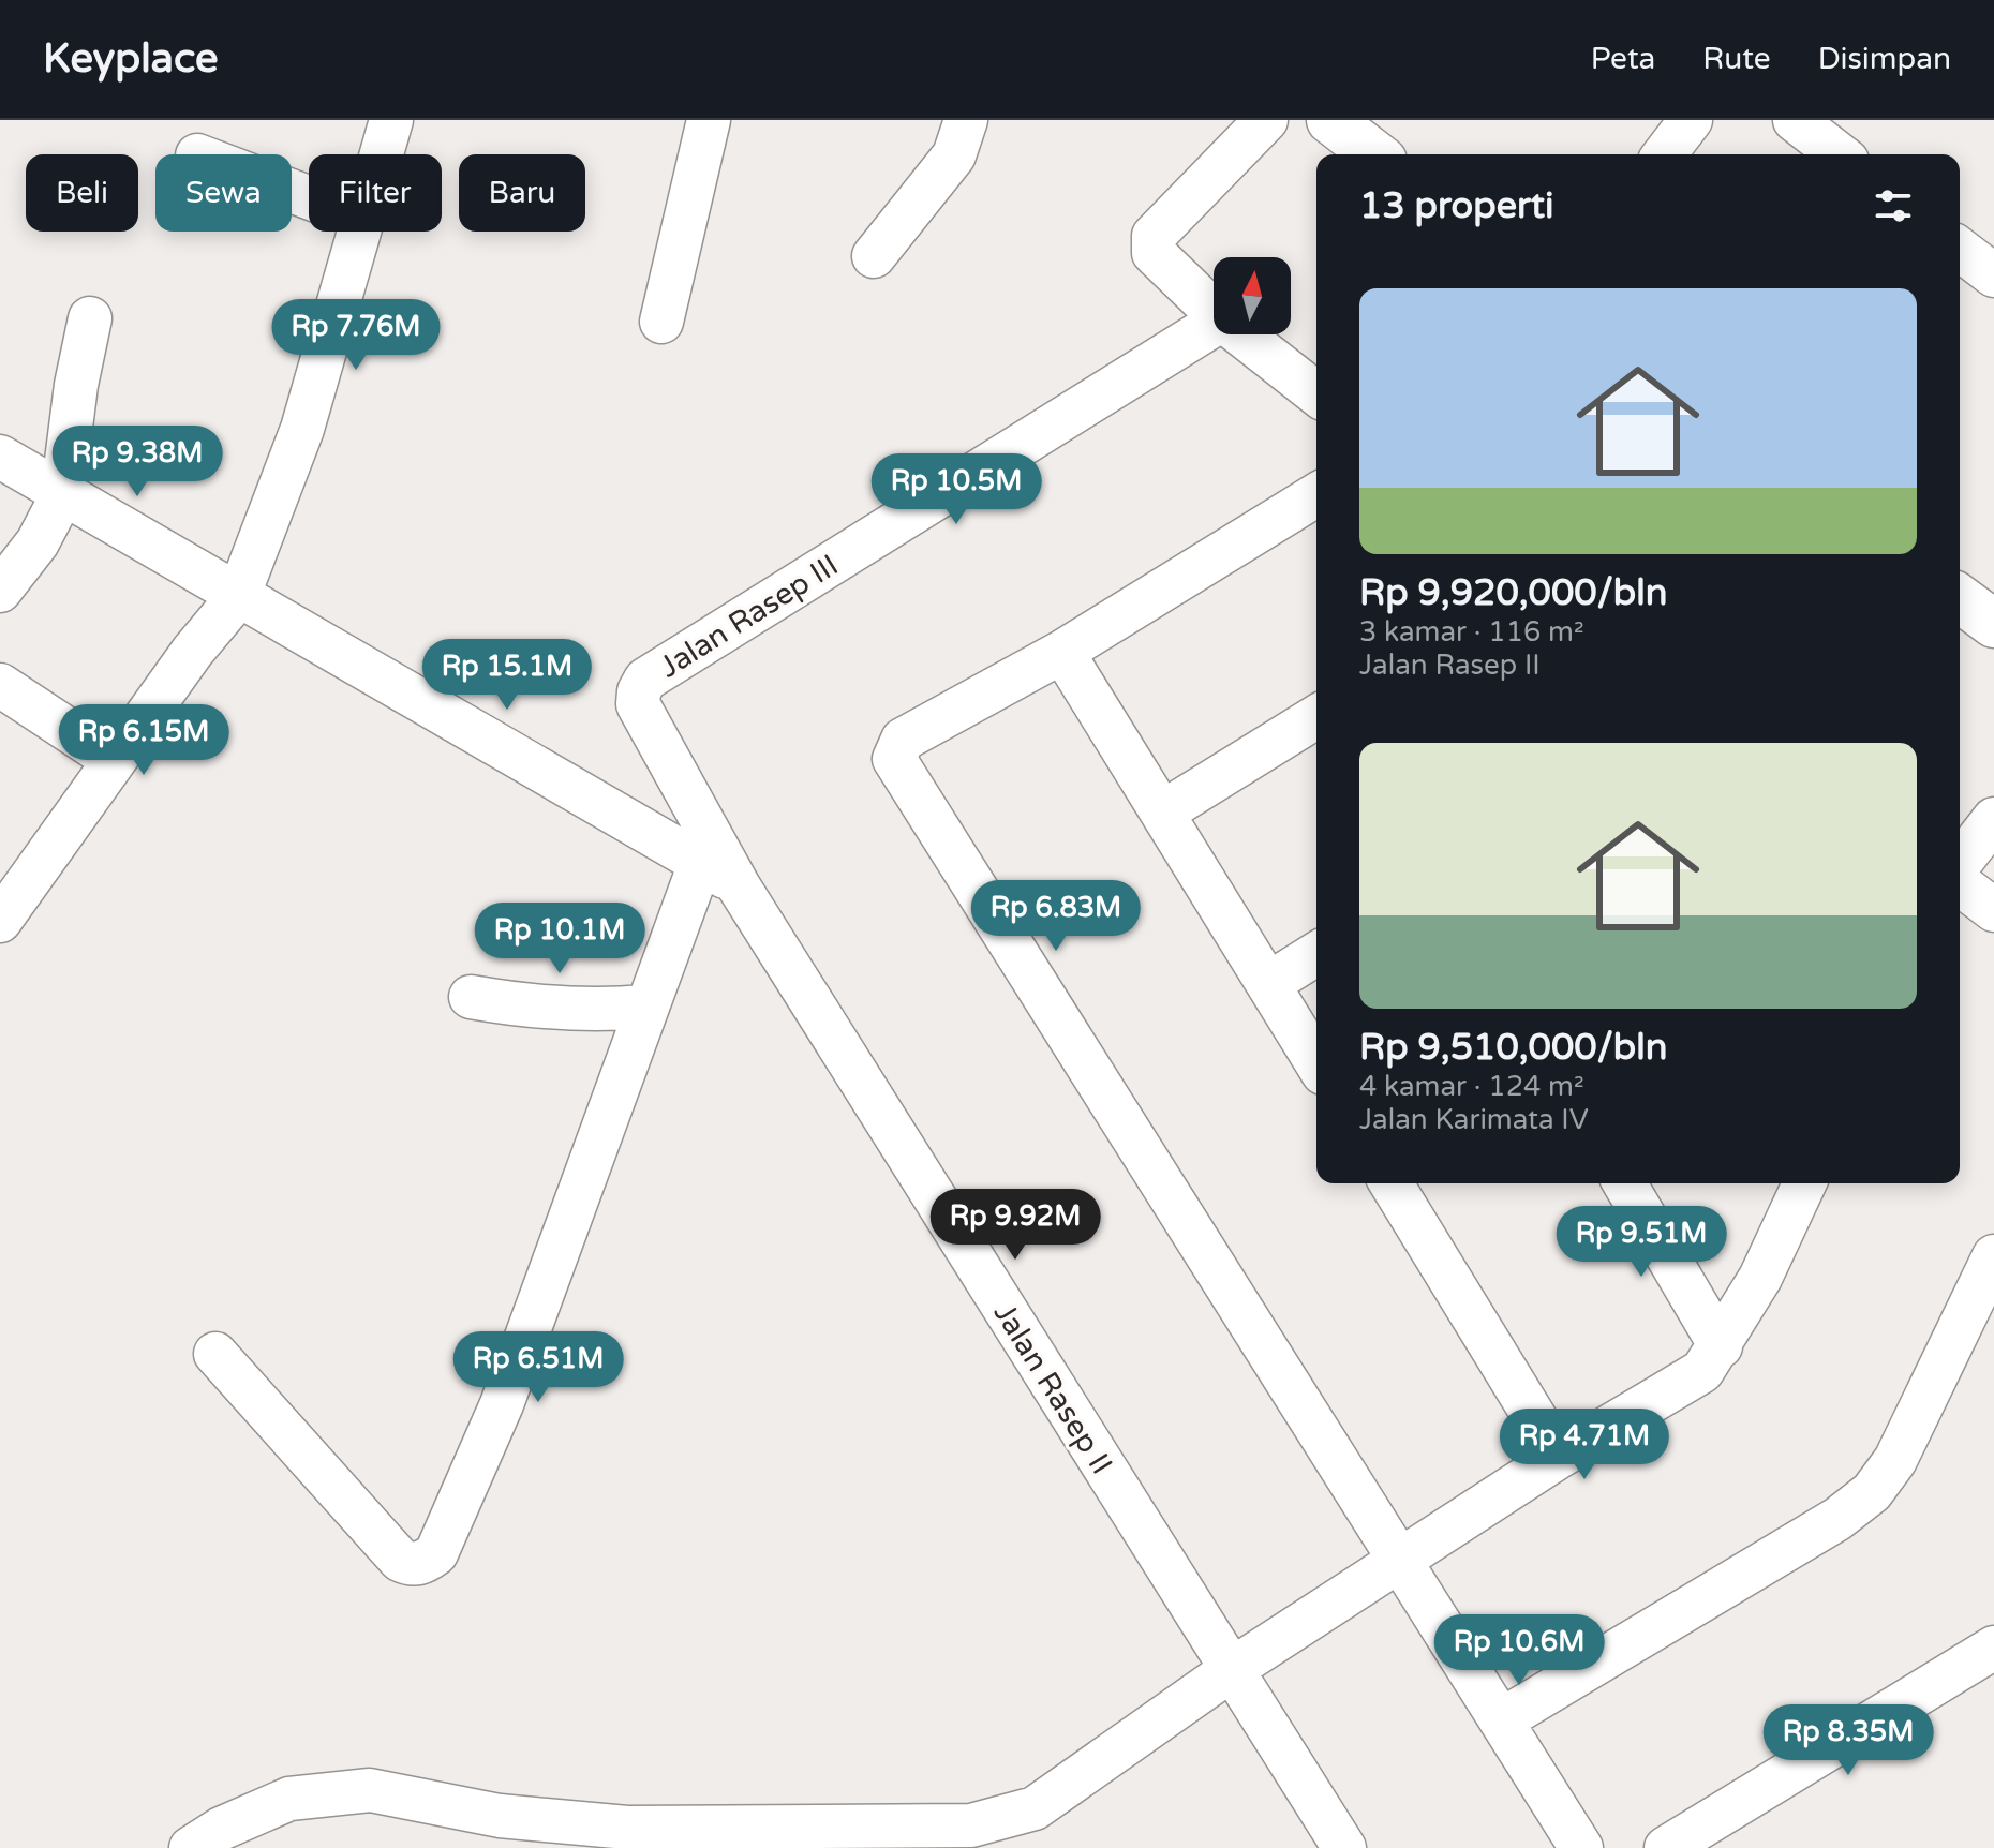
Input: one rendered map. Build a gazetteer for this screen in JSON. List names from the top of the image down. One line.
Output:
{"streets":{"street":["Jalan Rasep III","Jalan Rasep II"]},"crossings":[["Jalan Rasep III","Jalan Rasep II"]],"north":"top","page":{"header":"Keyplace","nav":["Peta","Rute","Disimpan"],"chip":["Beli","Sewa","Filter","Baru"],"heading":"13 properti","list":[{"name":"Rp 9,920,000/bln","note":"3 kamar · 116 m² · Jalan Rasep II"},{"name":"Rp 9,510,000/bln","note":"4 kamar · 124 m² · Jalan Karimata IV"}],"price":["Rp 7.76M","Rp 9.38M","Rp 10.5M","Rp 15.1M","Rp 6.15M","Rp 6.83M","Rp 10.1M","Rp 9.92M","Rp 9.51M","Rp 6.51M","Rp 4.71M","Rp 10.6M","Rp 8.35M"]}}
